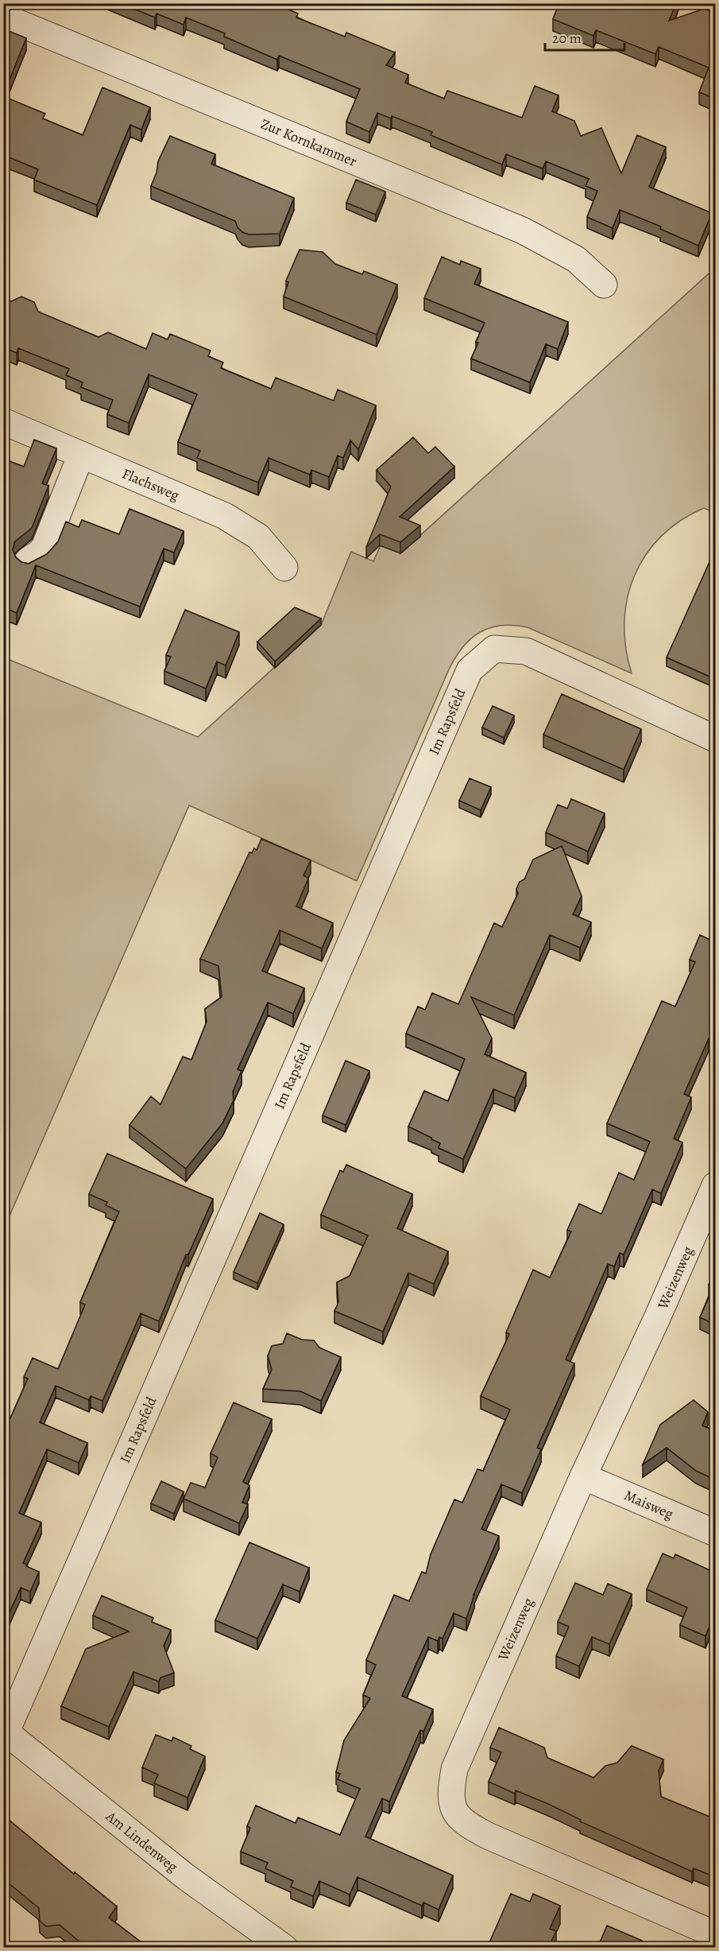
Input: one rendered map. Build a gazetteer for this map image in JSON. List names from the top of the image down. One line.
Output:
{"streets":{"street":["Zur Kornkammer","Flachsweg","Im Rapsfeld","Weizenweg","Maisweg","Am Lindenweg"]},"crossings":[["Im Rapsfeld","Am Lindenweg"],["Weizenweg","Maisweg"]],"scale_bar":"20 m"}
